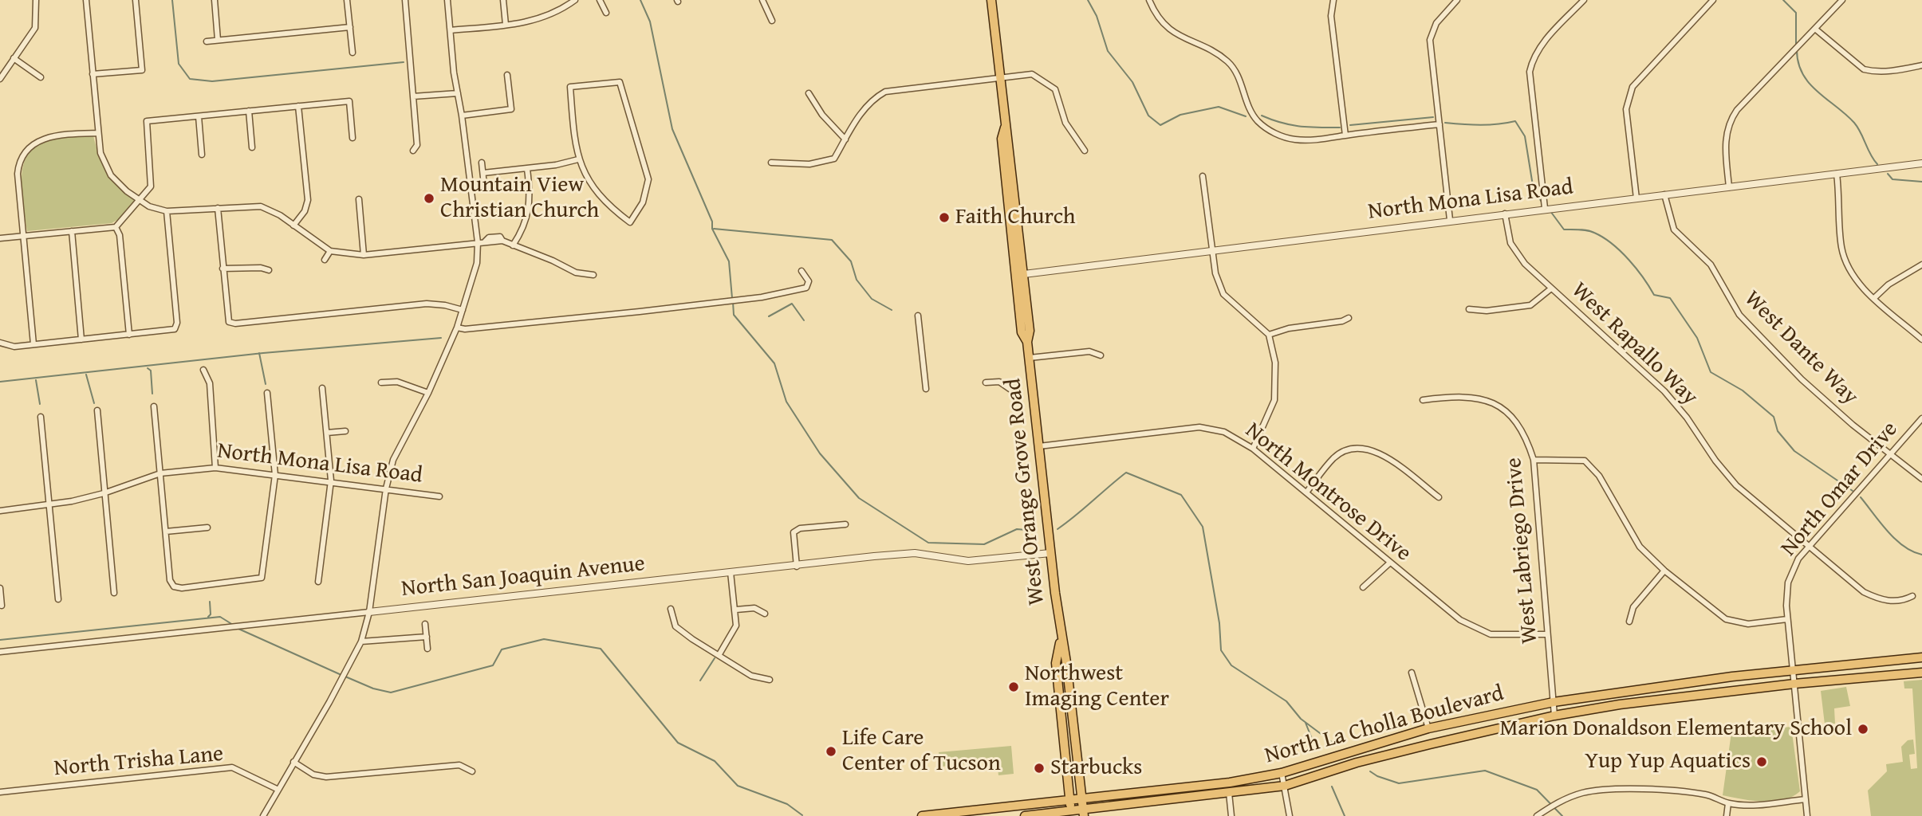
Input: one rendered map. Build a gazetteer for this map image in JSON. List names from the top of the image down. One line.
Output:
{"streets":{"main road":["West Orange Grove Road","North La Cholla Boulevard"],"street":["North Mona Lisa Road","West Rapallo Way","West Dante Way","North Omar Drive","North Montrose Drive","West Labriego Drive","North San Joaquin Avenue","North Trisha Lane"]},"crossings":[["North Mona Lisa Road","West Rapallo Way"],["North Mona Lisa Road","West Dante Way"],["North Mona Lisa Road","West Orange Grove Road"],["West Rapallo Way","North Omar Drive"],["West Dante Way","North Omar Drive"],["North Omar Drive","North La Cholla Boulevard"],["West Orange Grove Road","North Montrose Drive"],["West Orange Grove Road","North San Joaquin Avenue"],["West Orange Grove Road","North La Cholla Boulevard"],["North Montrose Drive","West Labriego Drive"],["West Labriego Drive","North La Cholla Boulevard"]],"places":["Mountain View Christian Church","Faith Church","Northwest Imaging Center","Marion Donaldson Elementary School","Life Care Center of Tucson","Yup Yup Aquatics","Starbucks"]}
